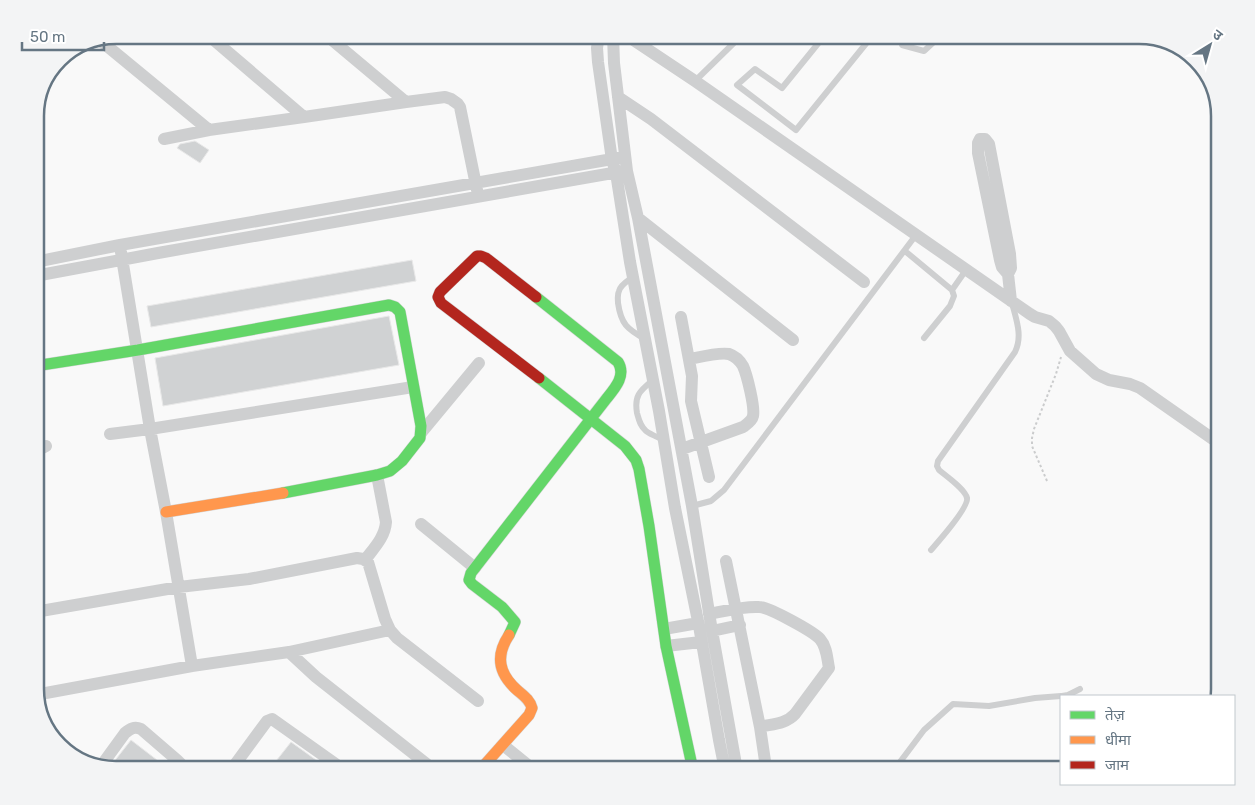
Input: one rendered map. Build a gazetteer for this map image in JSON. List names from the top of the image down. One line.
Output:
{"legend":["तेज़","धीमा","जाम"],"scale_bar":"50 m","north":"top right"}
